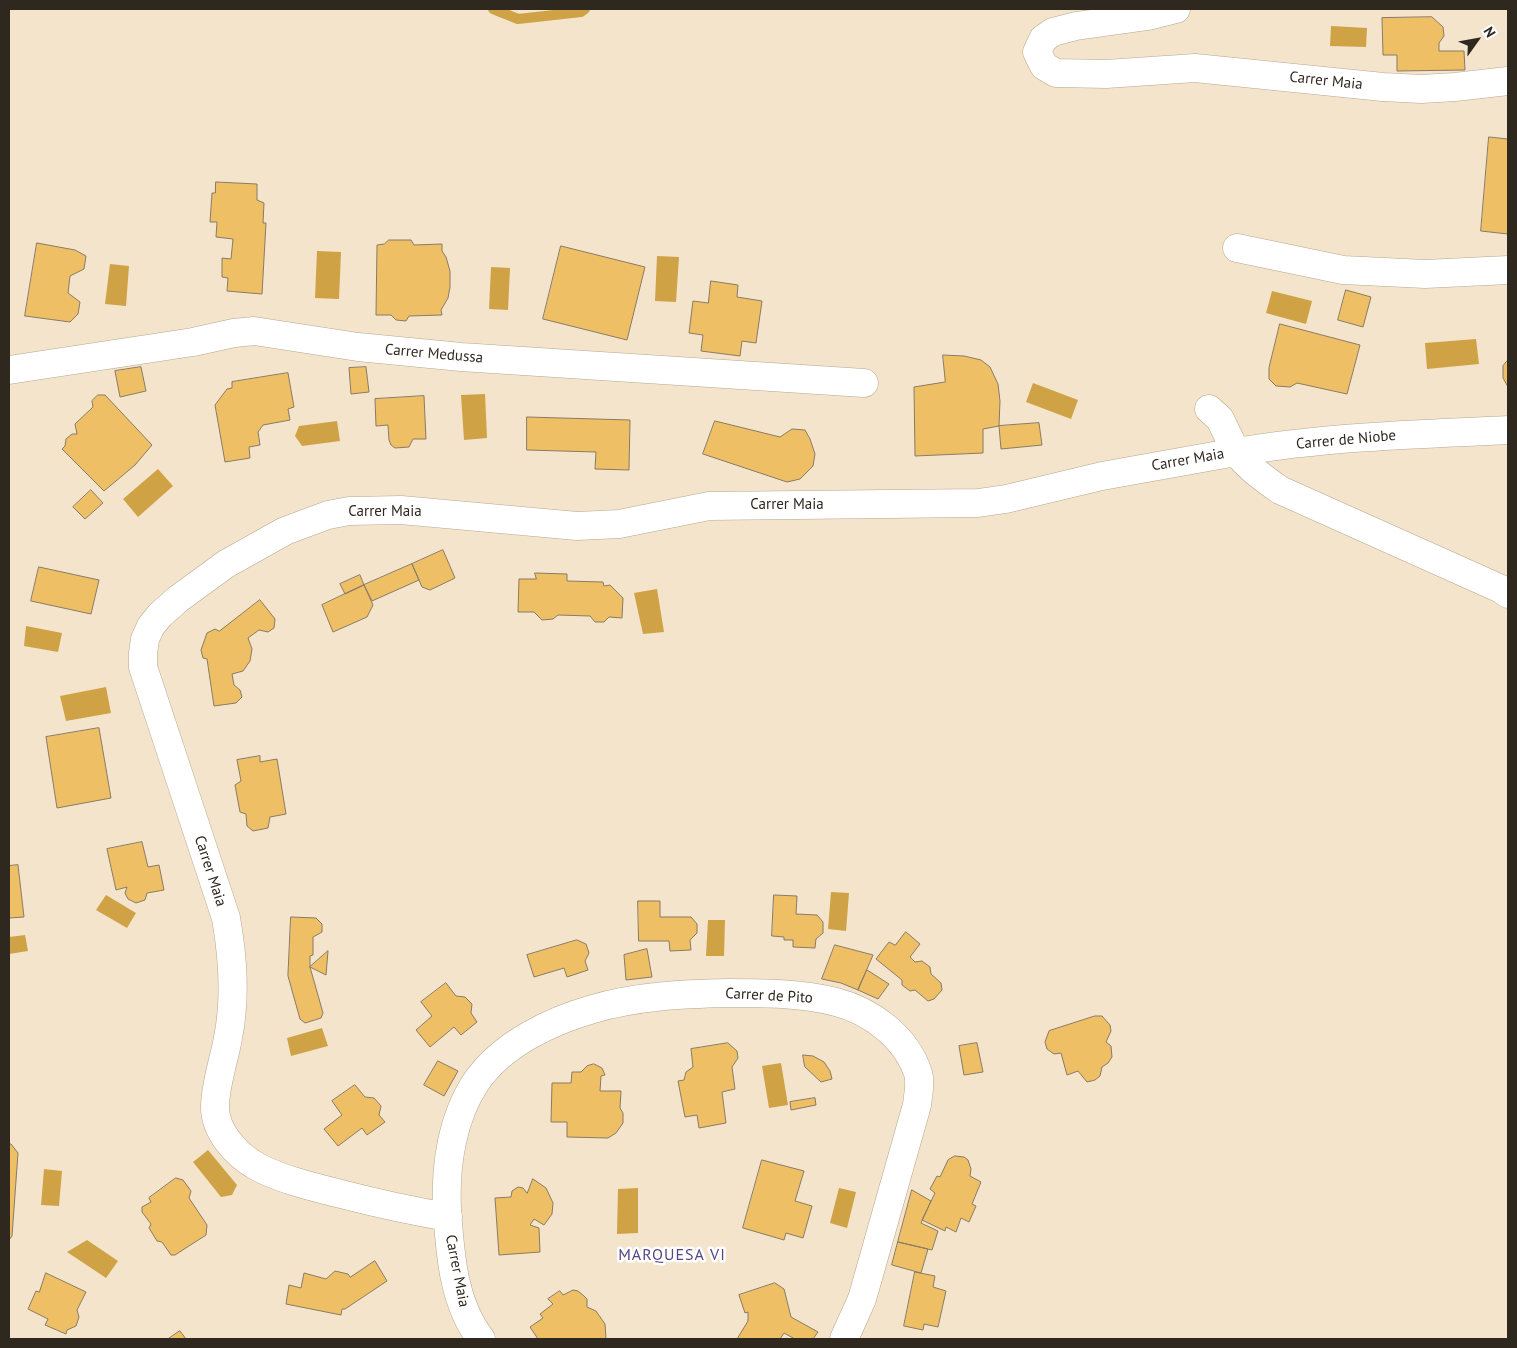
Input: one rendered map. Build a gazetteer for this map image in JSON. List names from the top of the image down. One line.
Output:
{"streets":{"street":["Carrer Maia","Carrer Medussa","Carrer de Niobe","Carrer de Pito"]},"crossings":[["Carrer Maia","Carrer de Niobe"],["Carrer Maia","Carrer de Pito"]],"districts":["MARQUESA VI"],"north":"top right"}
